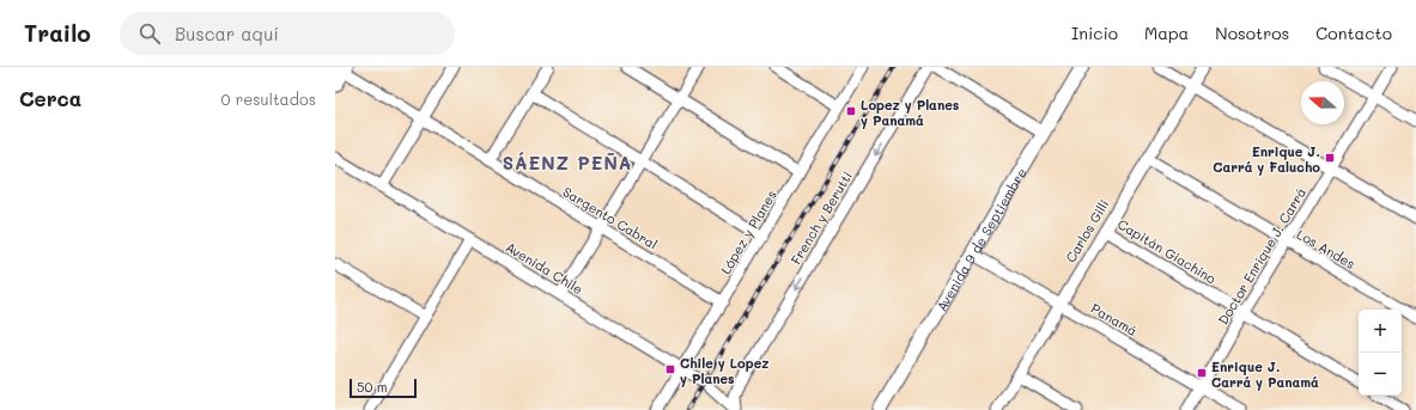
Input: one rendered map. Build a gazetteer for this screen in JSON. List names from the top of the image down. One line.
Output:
{"streets":{"street":["Sargento Cabral","French y Berutti","Carlos Gilli","López y Planes","Avenida 9 de Septiembre","Los Andes","Capitán Giachino","Doctor Enrique J. Carrá","Avenida Chile","Panamá"]},"crossings":[["Sargento Cabral","López y Planes"],["French y Berutti","Avenida Chile"],["Carlos Gilli","Los Andes"],["Carlos Gilli","Capitán Giachino"],["Carlos Gilli","Panamá"],["López y Planes","Avenida Chile"],["Avenida 9 de Septiembre","Panamá"],["Los Andes","Doctor Enrique J. Carrá"],["Capitán Giachino","Doctor Enrique J. Carrá"],["Doctor Enrique J. Carrá","Panamá"]],"one_way":["French y Berutti"],"districts":["SÁENZ PEÑA"],"places":{"transit":["Lopez y Planes y Panamá","Enrique J. Carrá y Falucho","Chile y Lopez y Planes","Enrique J. Carrá y Panamá"]},"scale_bar":"50 m","north":"left","page":{"header":"Trailo","search":"Buscar aquí","nav":["Inicio","Mapa","Nosotros","Contacto"],"heading":["Cerca","0 resultados"],"map_buttons":["+","−"],"scale":"50 m"}}
